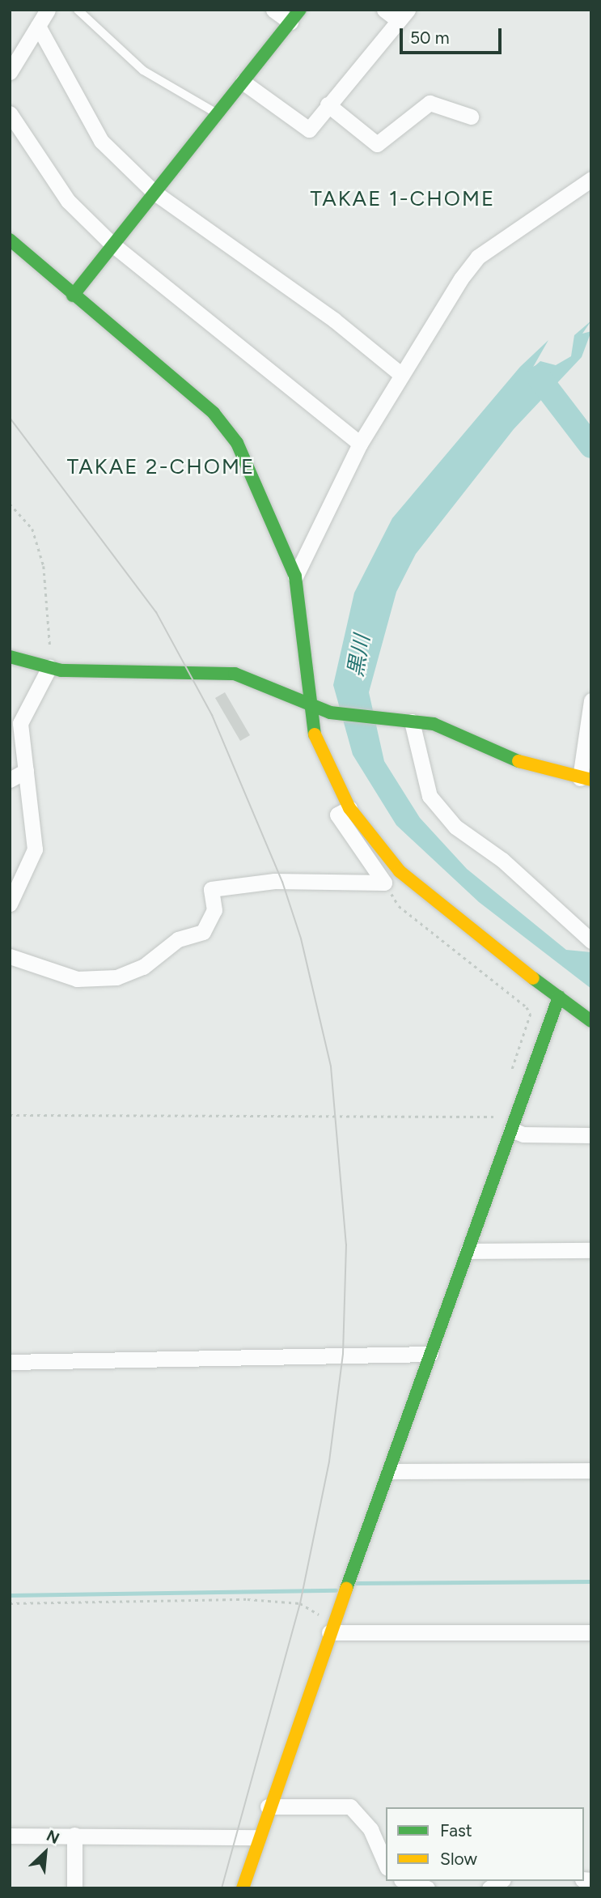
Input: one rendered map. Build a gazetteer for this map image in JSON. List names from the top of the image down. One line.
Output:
{"districts":["TAKAE 1-CHOME","TAKAE 2-CHOME"],"water":["黒川"],"legend":["Fast","Slow"],"scale_bar":"50 m","north":"top right"}
